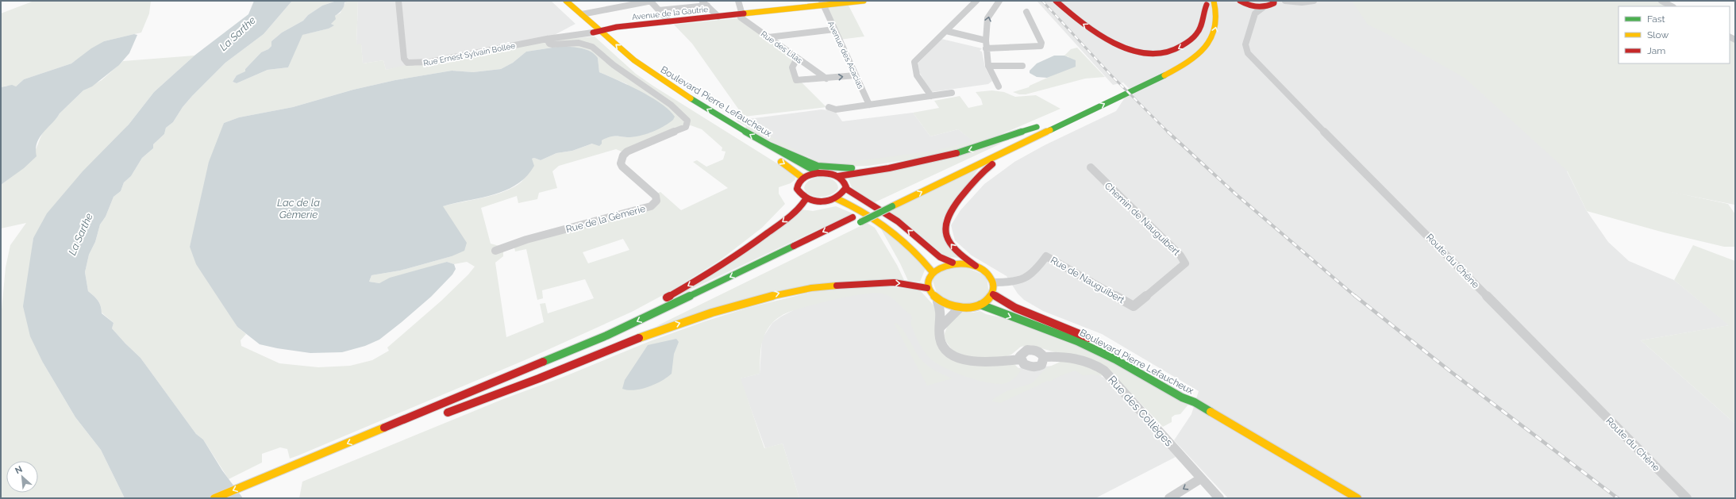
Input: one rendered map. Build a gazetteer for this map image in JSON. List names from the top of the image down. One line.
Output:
{"streets":{"main road":["Avenue de la Gautrie","Boulevard Pierre Lefaucheux"],"street":["Rue des Lilas","Rue Ernest Sylvain Bollée","Avenue des Acacias","Rue de la Gèmerie","Chemin de Nauguibert","Route du Chêne","Rue de Nauguibert","Rue des Collèges"]},"crossings":[["Avenue de la Gautrie","Rue des Lilas"],["Avenue de la Gautrie","Rue Ernest Sylvain Bollée"],["Avenue de la Gautrie","Avenue des Acacias"],["Avenue de la Gautrie","Boulevard Pierre Lefaucheux"],["Rue Ernest Sylvain Bollée","Boulevard Pierre Lefaucheux"],["Rue Ernest Sylvain Bollée","Rue de la Gèmerie"],["Boulevard Pierre Lefaucheux","Rue de Nauguibert"],["Chemin de Nauguibert","Rue de Nauguibert"]],"water":["La Sarthe","Lac de la Gèmerie"],"legend":["Fast","Slow","Jam"],"north":"top left"}
